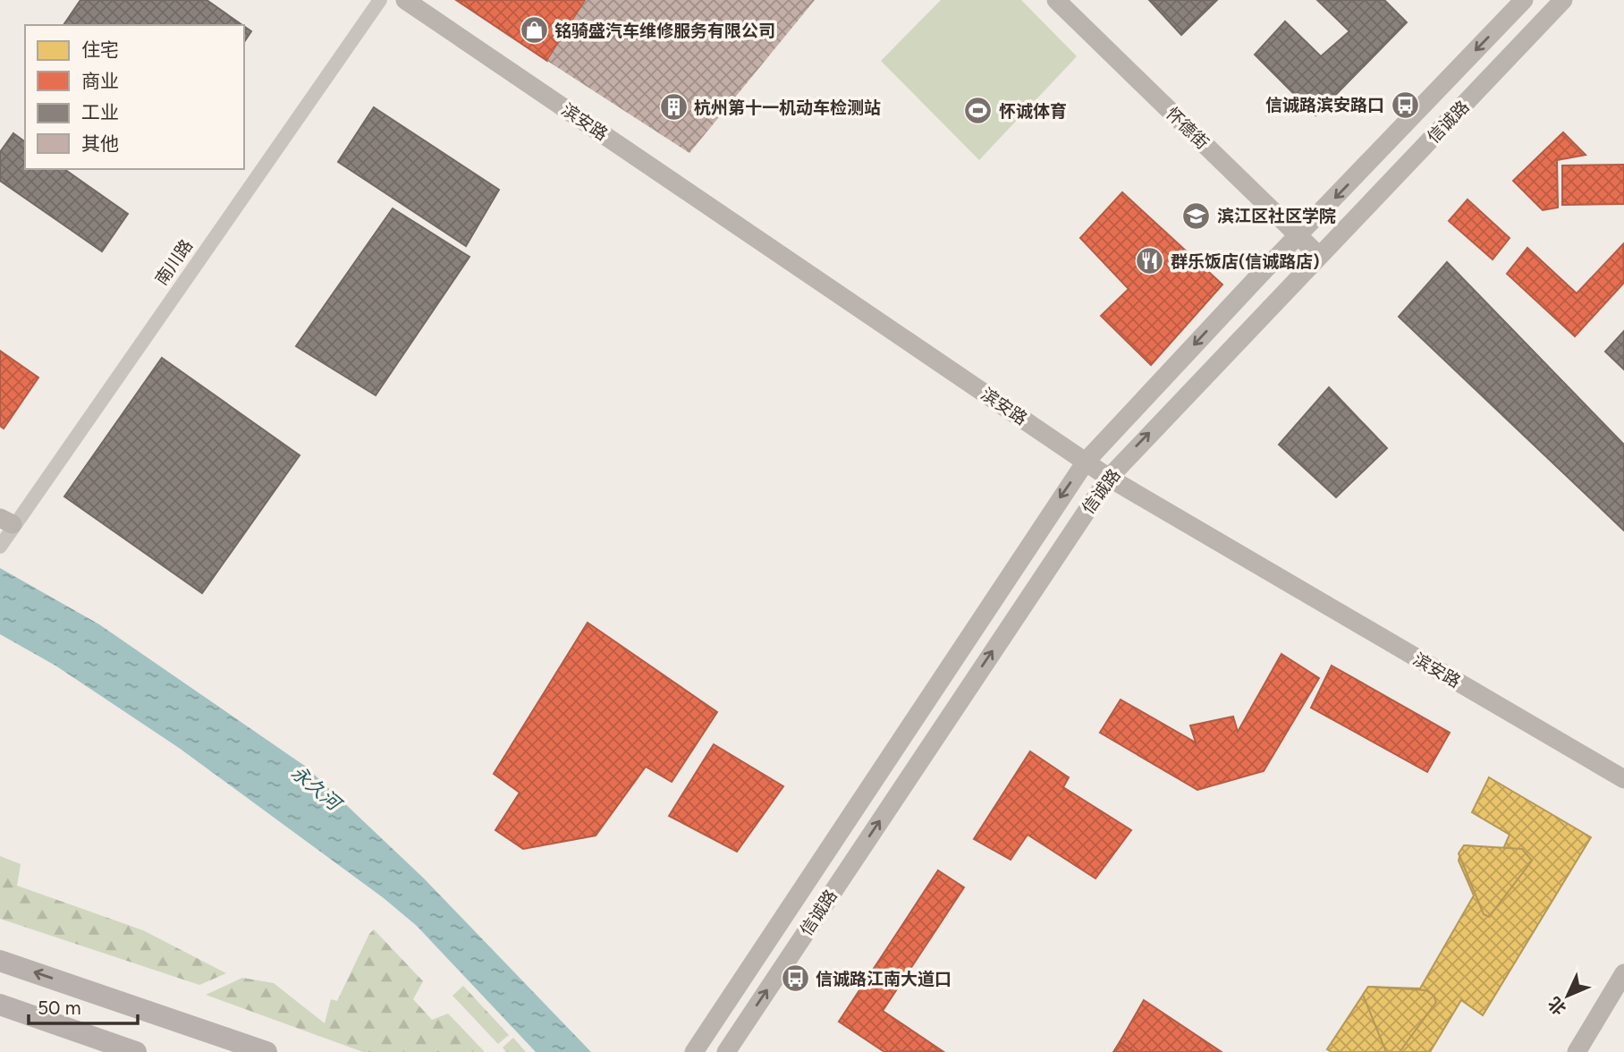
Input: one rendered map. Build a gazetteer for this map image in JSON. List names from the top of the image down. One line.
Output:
{"streets":{"main road":["滨安路","信诚路","怀德街"],"street":["南川路"]},"crossings":[["滨安路","信诚路"],["信诚路","怀德街"]],"water":["永久河"],"places":{"shop":["铭骑盛汽车维修服务有限公司"],"bus stop":["信诚路滨安路口","信诚路江南大道口"],"building":["杭州第十一机动车检测站"],"sports":["怀诚体育"],"school or university":["滨江区社区学院"],"restaurant":["群乐饭店(信诚路店)"]},"legend":["住宅","商业","工业","其他"],"scale_bar":"50 m","north":"bottom left"}
